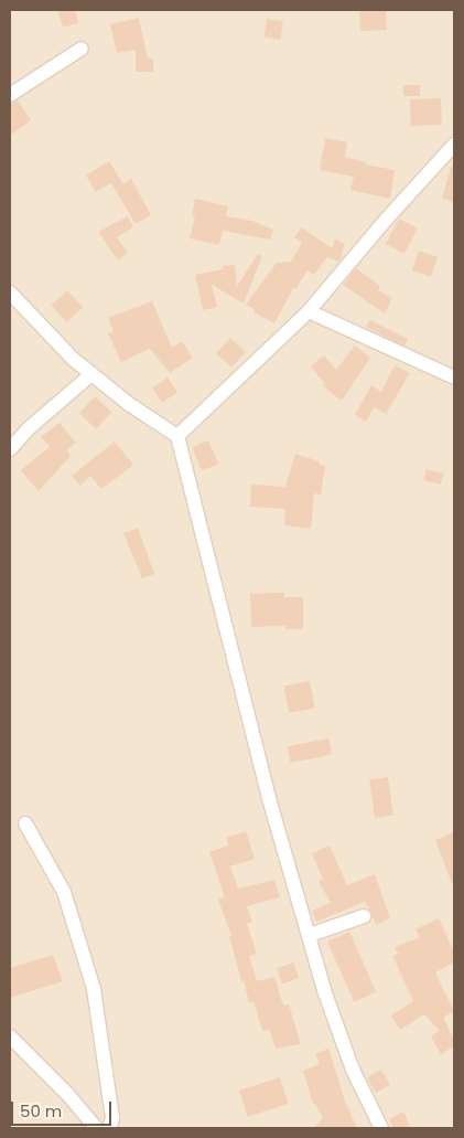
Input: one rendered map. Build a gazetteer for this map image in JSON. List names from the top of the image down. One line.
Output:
{"scale_bar":"50 m"}
